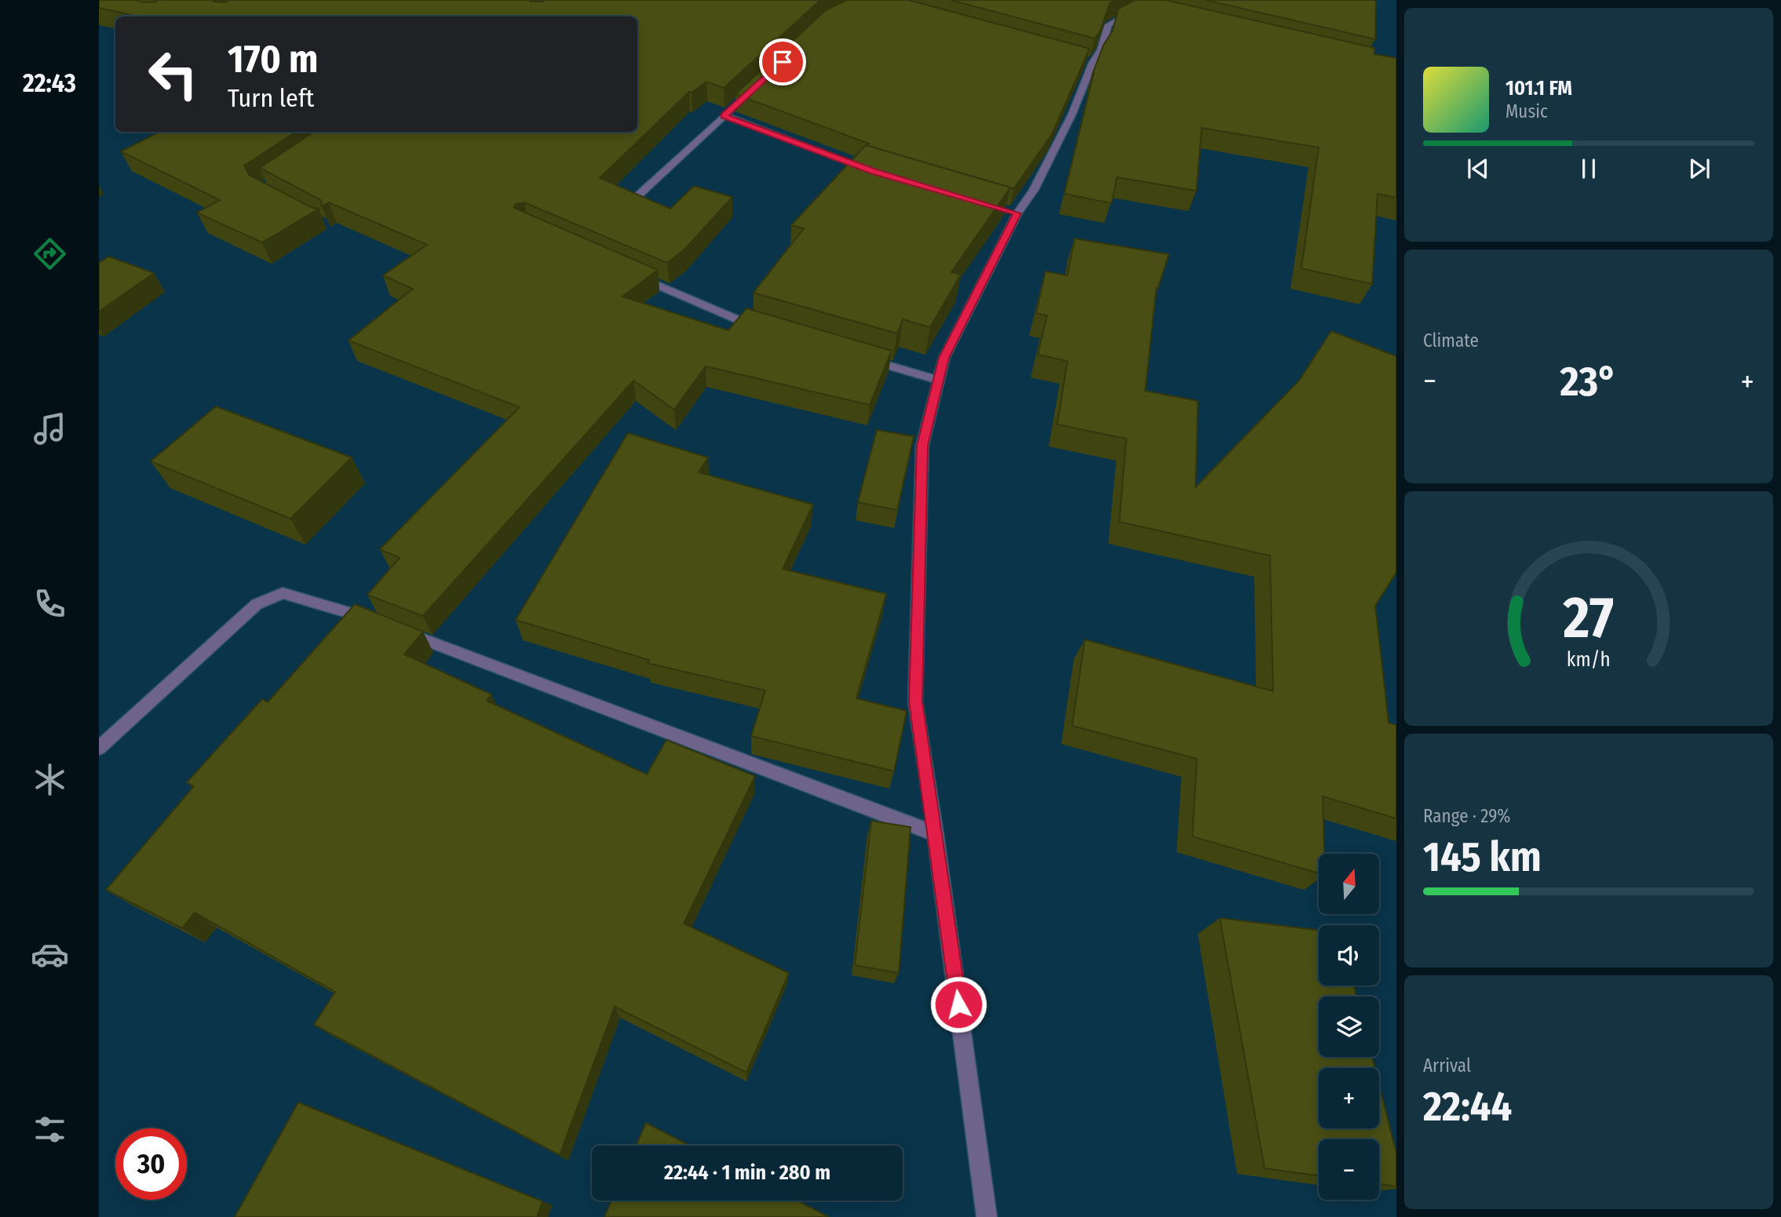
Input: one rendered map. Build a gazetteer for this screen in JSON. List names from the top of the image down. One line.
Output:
{"north":"top","page":{"tabs":"22:43","turn":["170 m","Turn left"],"song":["101.1 FM","Music"],"tile":["Climate",["Range · 29%","145 km"],["Arrival","22:44"]],"heat":["−","23°","+"],"map_buttons":["+","−"],"limit":"30","trip":"22:44 · 1 min · 280 m","gauge":["27","km/h"]}}
